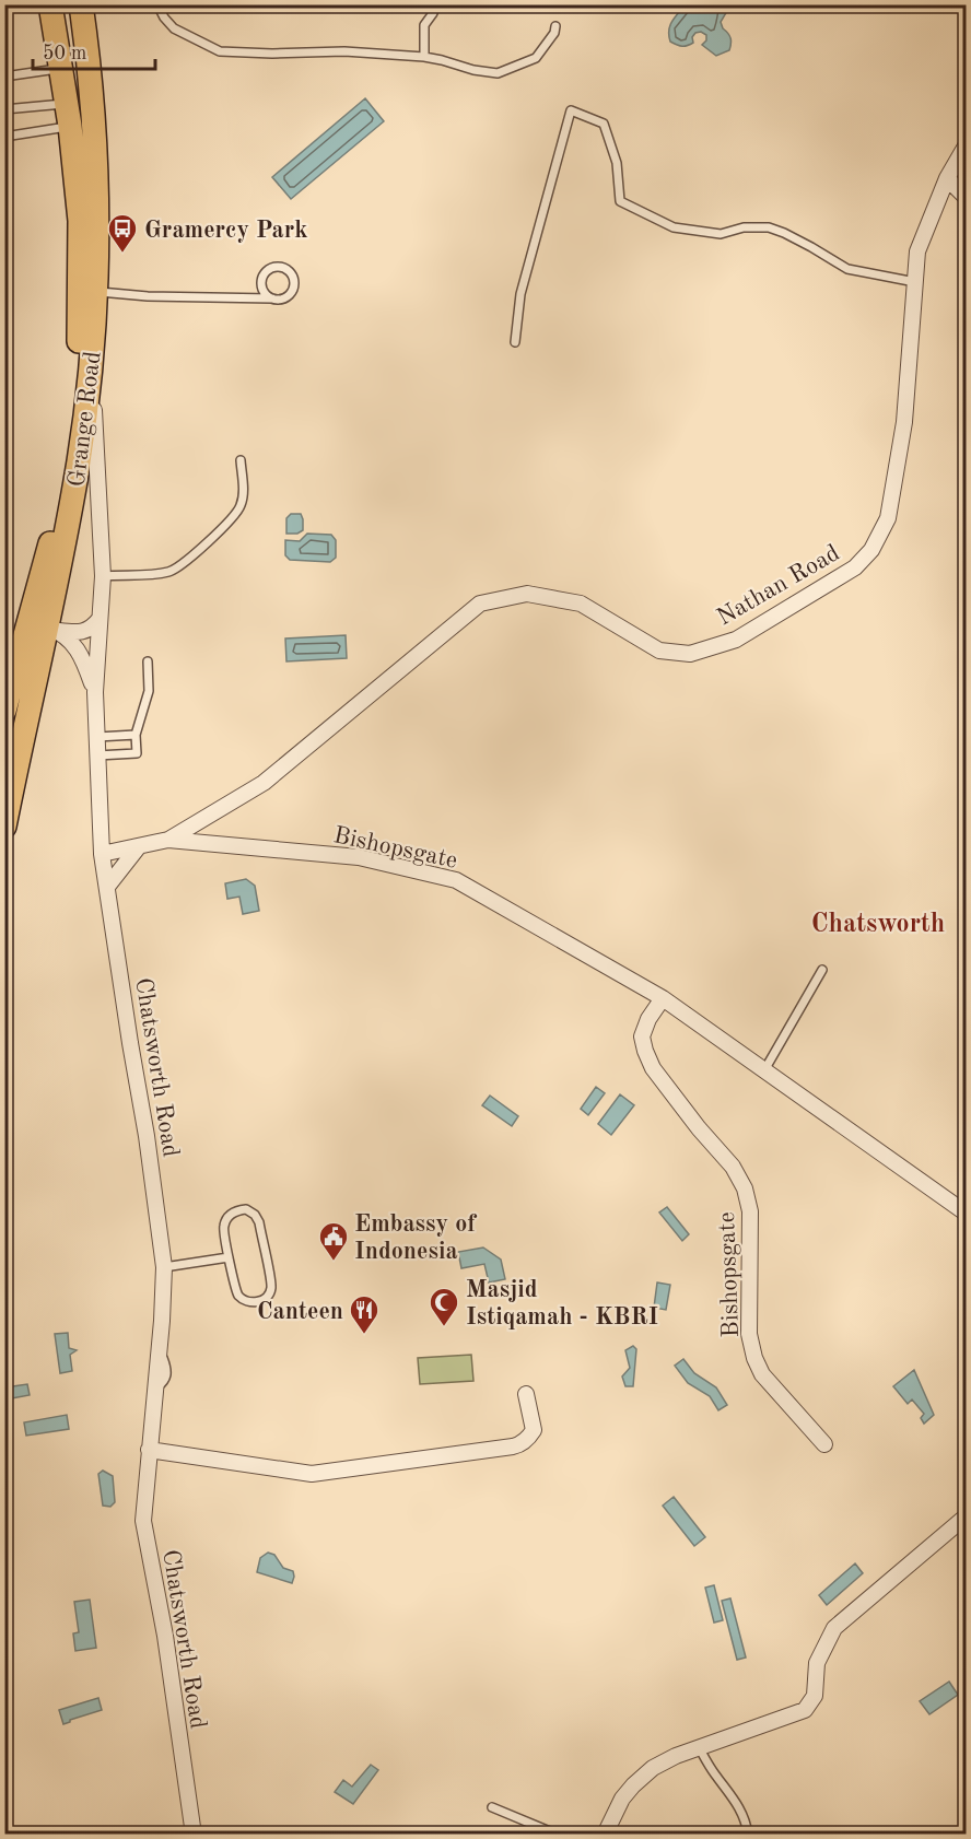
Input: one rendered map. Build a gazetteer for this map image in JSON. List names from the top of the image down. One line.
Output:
{"streets":{"main road":["Grange Road"],"street":["Nathan Road","Bishopsgate","Chatsworth Road"]},"crossings":[["Grange Road","Chatsworth Road"],["Nathan Road","Bishopsgate"],["Nathan Road","Chatsworth Road"]],"districts":["Chatsworth"],"places":{"bus stop":["Gramercy Park"],"public building":["Embassy of Indonesia"],"mosque":["Masjid Istiqamah - KBRI"],"restaurant":["Canteen"]},"scale_bar":"50 m"}
